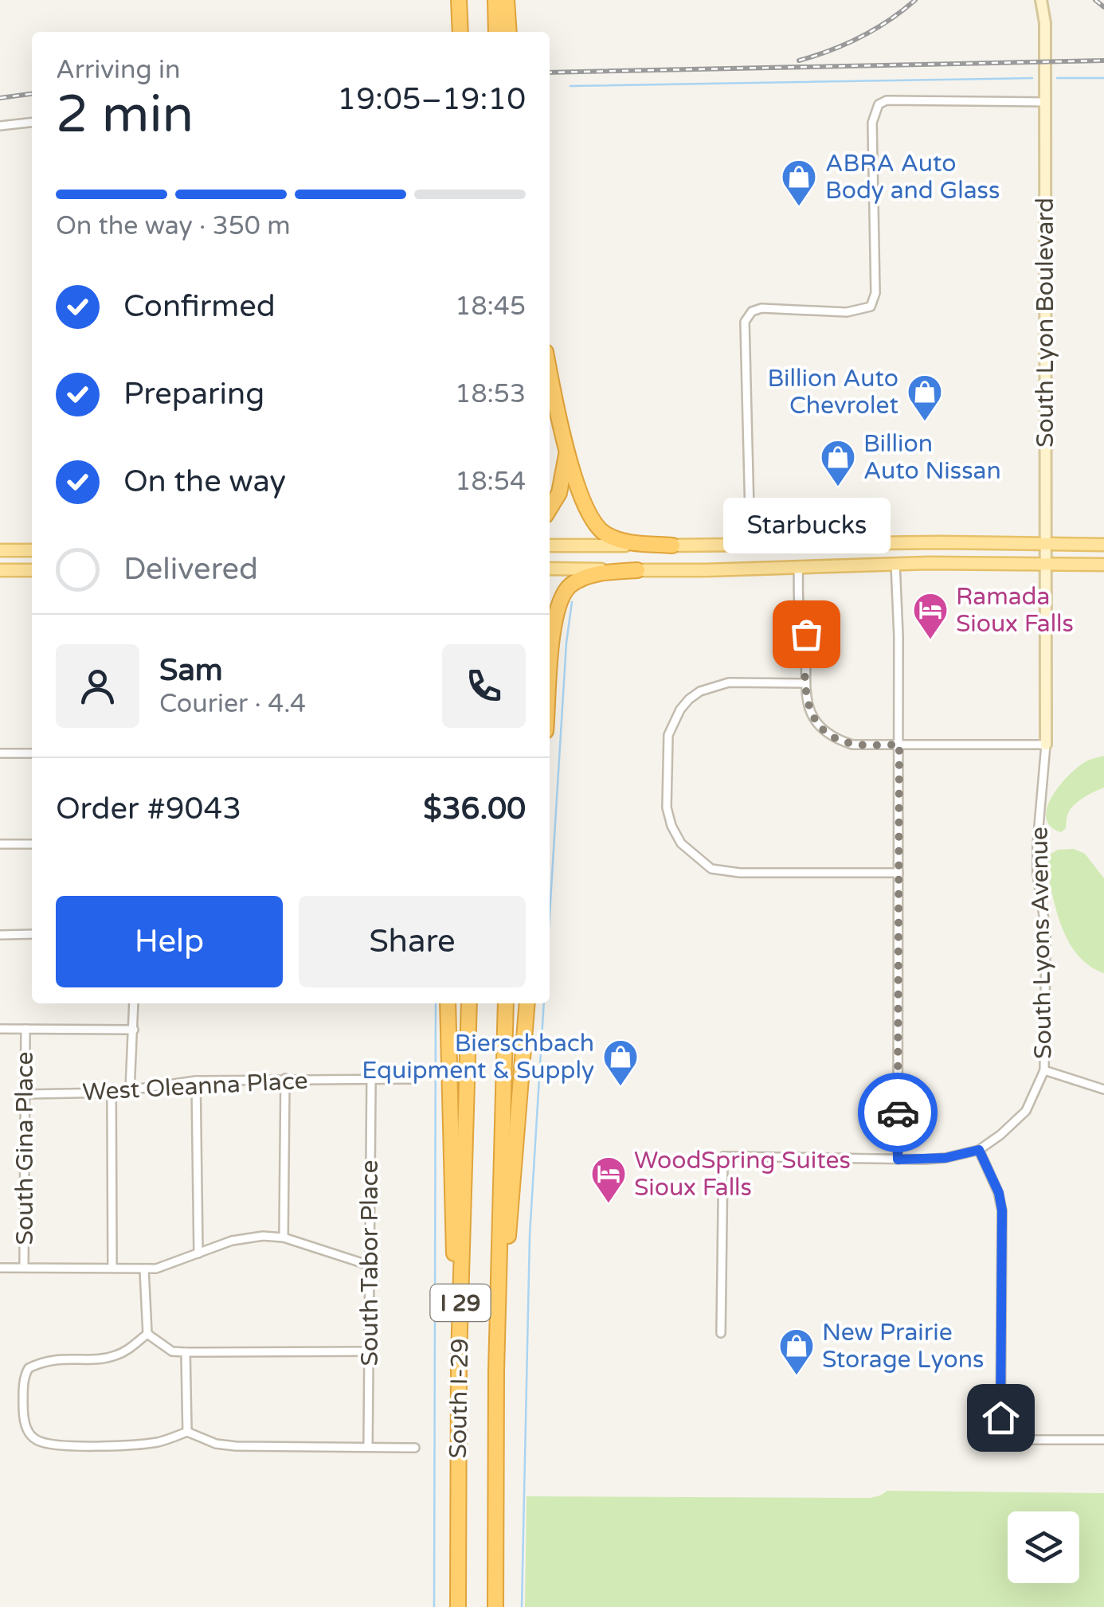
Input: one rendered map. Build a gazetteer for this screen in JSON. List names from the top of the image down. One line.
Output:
{"streets":{"highway":["I 29","South I-29"],"street":["South Lyon Boulevard","South Lyons Avenue","West Oleanna Place","South Gina Place","South Tabor Place"]},"crossings":[["South Lyon Boulevard","South Lyons Avenue"],["West Oleanna Place","South Gina Place"],["West Oleanna Place","South Tabor Place"]],"places":{"shop":["ABRA Auto Body and Glass","Billion Auto Chevrolet","Billion Auto Nissan","Bierschbach Equipment & Supply","New Prairie Storage Lyons"],"other":["Starbucks"],"hotel":["Ramada Sioux Falls","WoodSpring Suites Sioux Falls"]},"page":{"heading":["2 min","Arriving in","19:05–19:10"],"panel":["Sam","Courier · 4.4","Order #9043","$36.00"],"bar":"On the way · 350 m","list":[["Confirmed","18:45"],["Preparing","18:53"],["On the way","18:54"],"Delivered"],"bubble":"Starbucks","buttons":["Help","Share"]}}
